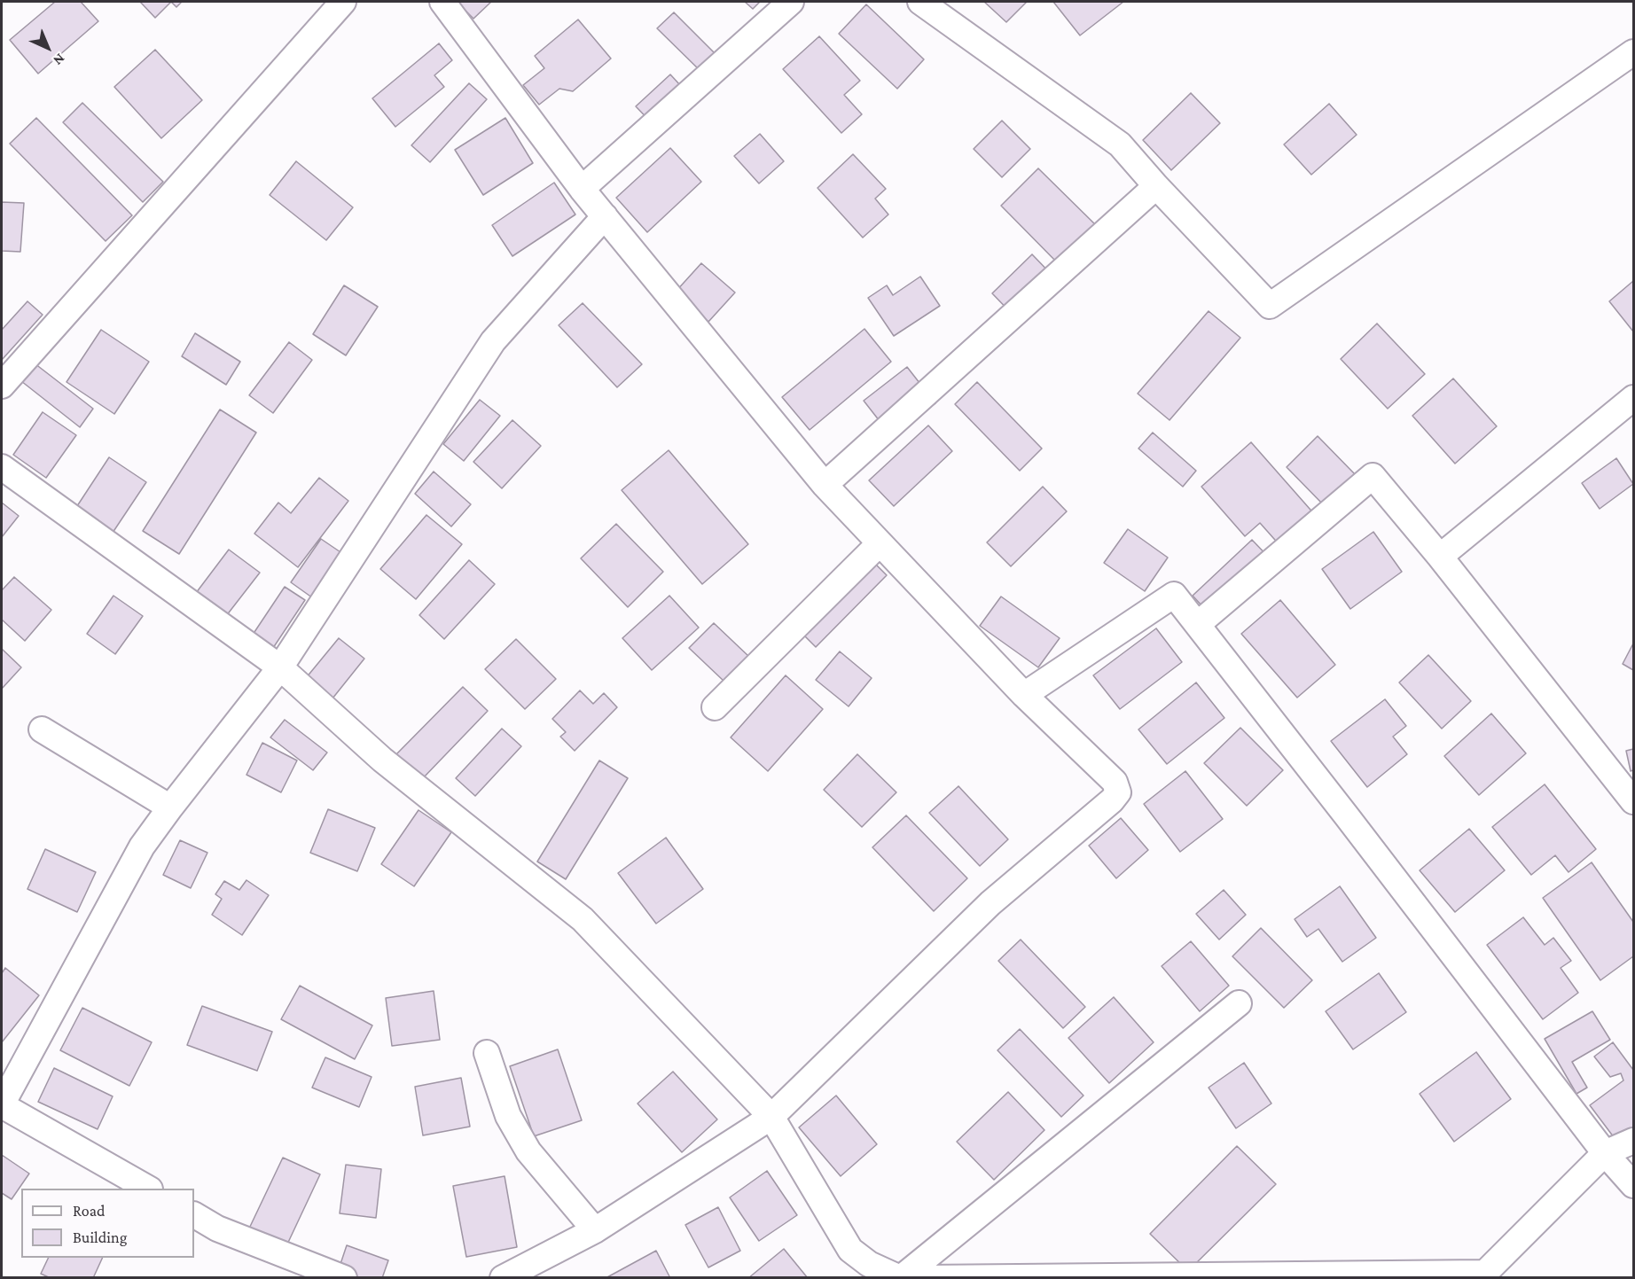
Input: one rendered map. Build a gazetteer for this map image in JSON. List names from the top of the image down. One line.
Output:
{"legend":["Road","Building"],"north":"bottom right"}
